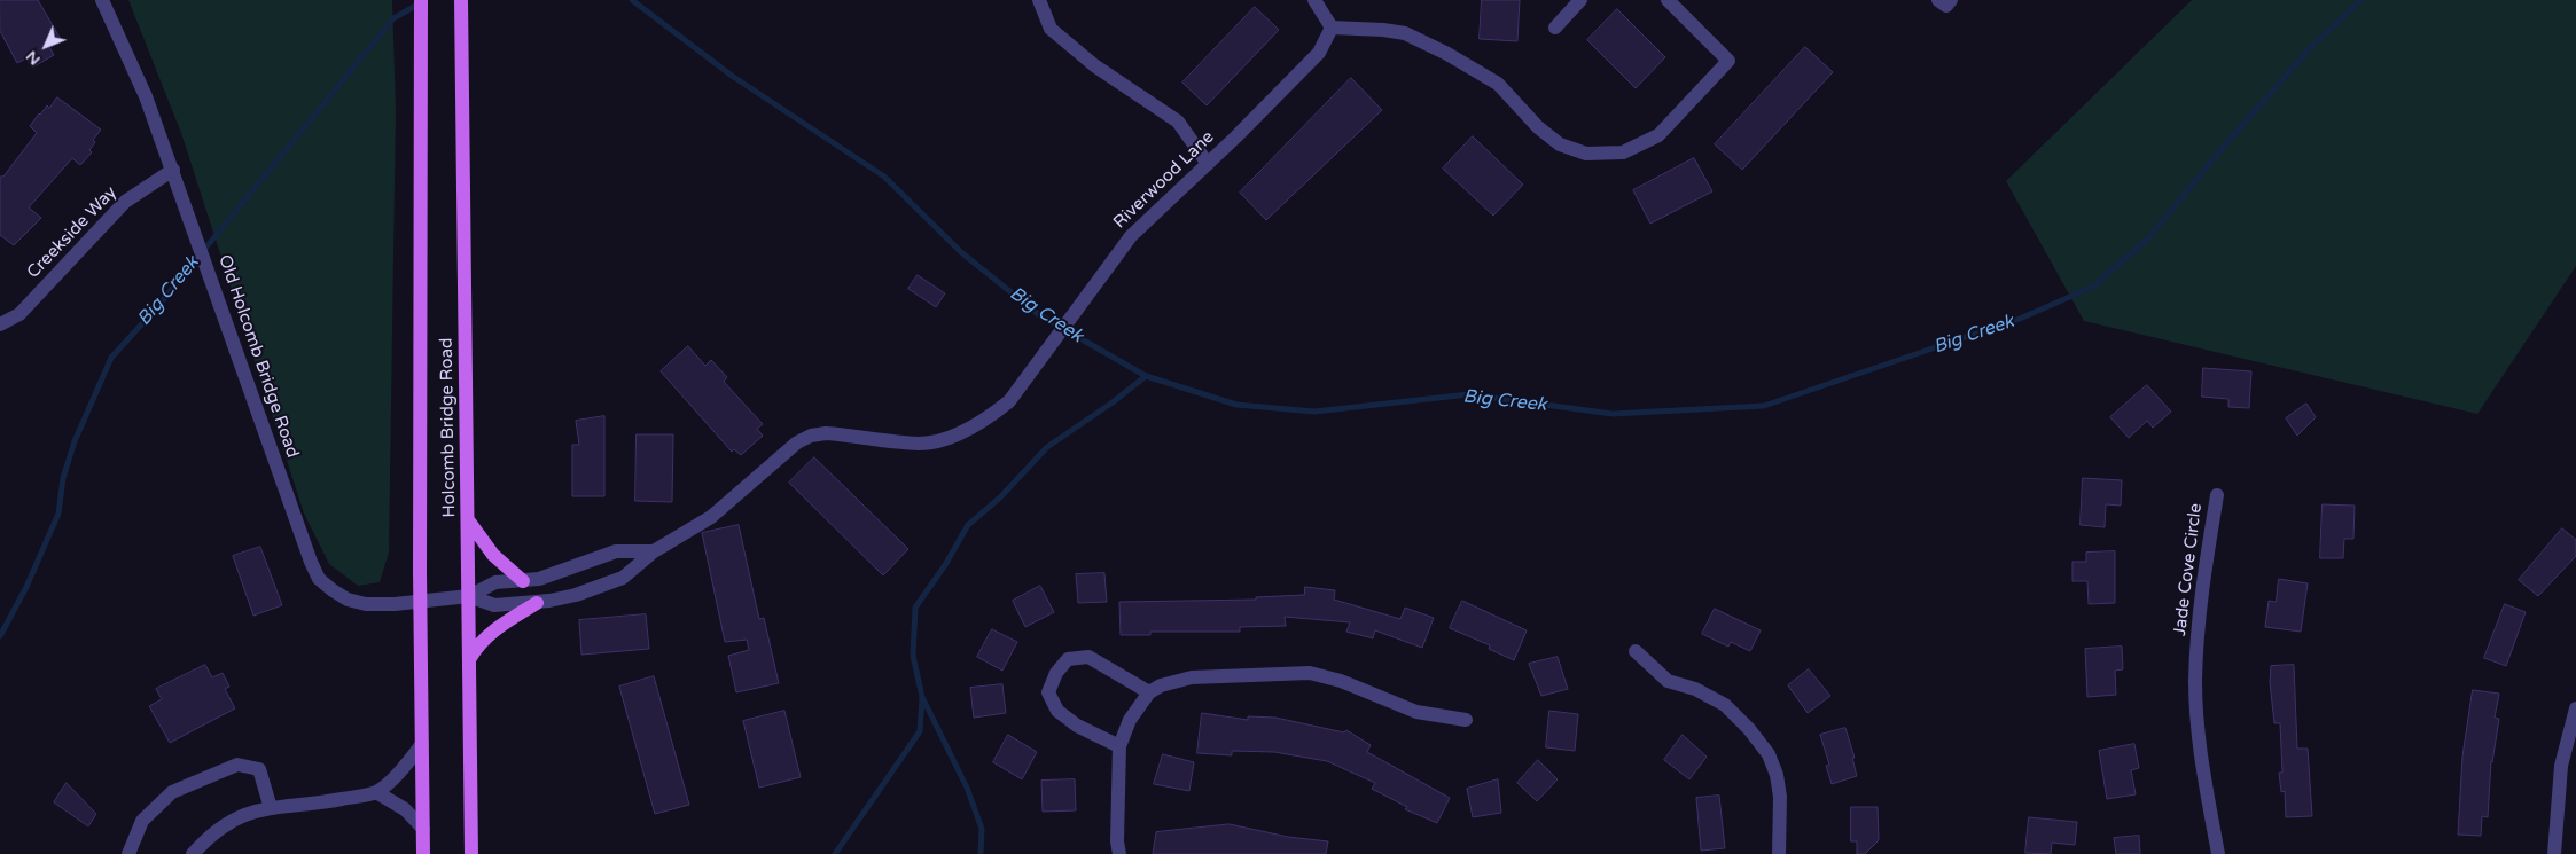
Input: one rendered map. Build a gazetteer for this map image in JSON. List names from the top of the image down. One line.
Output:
{"streets":{"main road":["Holcomb Bridge Road"],"street":["Riverwood Lane","Creekside Way","Old Holcomb Bridge Road","Jade Cove Circle"]},"crossings":[["Riverwood Lane","Old Holcomb Bridge Road"],["Riverwood Lane","Holcomb Bridge Road"],["Creekside Way","Old Holcomb Bridge Road"],["Old Holcomb Bridge Road","Holcomb Bridge Road"]],"water":["Big Creek"],"north":"bottom left"}
